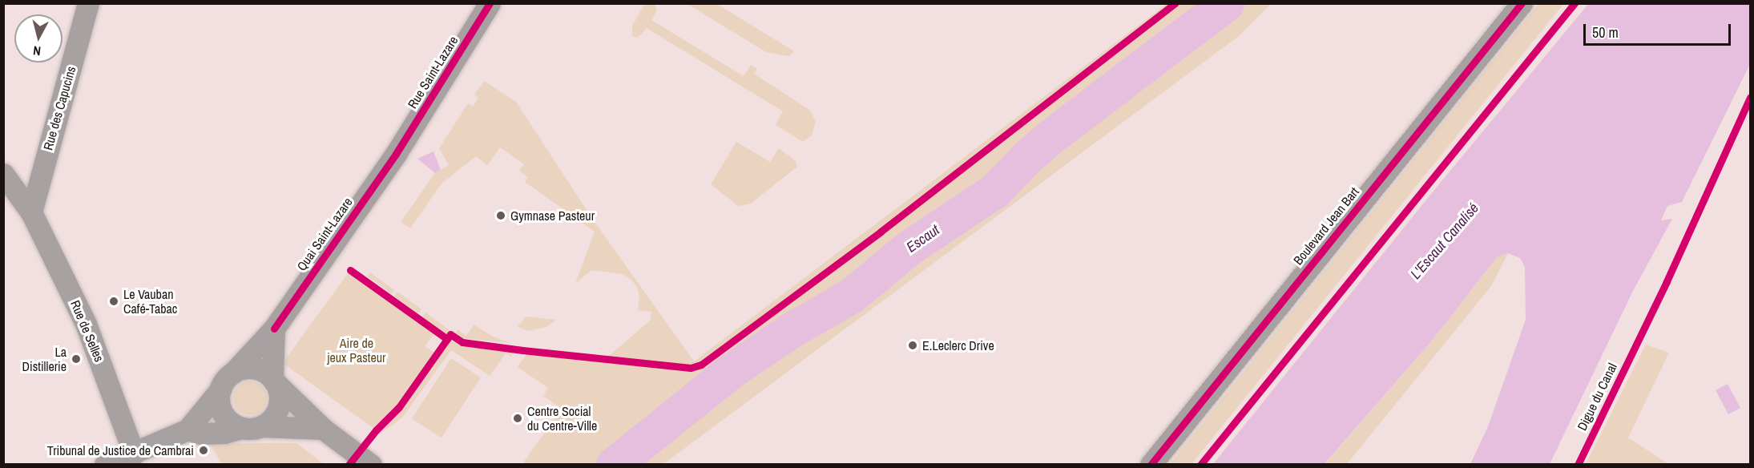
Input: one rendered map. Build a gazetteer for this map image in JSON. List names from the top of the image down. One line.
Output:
{"streets":{"street":["Rue Saint-Lazare","Rue des Capucins","Boulevard Jean Bart","Quai Saint-Lazare","Rue de Selles"],"cycle path":["Digue du Canal"]},"crossings":[["Rue Saint-Lazare","Quai Saint-Lazare"],["Rue des Capucins","Rue de Selles"]],"water":["Escaut","L'Escaut Canalisé"],"parks":["Aire de jeux Pasteur"],"places":["Gymnase Pasteur","Le Vauban Café-Tabac","E.Leclerc Drive","La Distillerie","Centre Social du Centre-Ville","Tribunal de Justice de Cambrai"],"scale_bar":"50 m","north":"bottom"}
